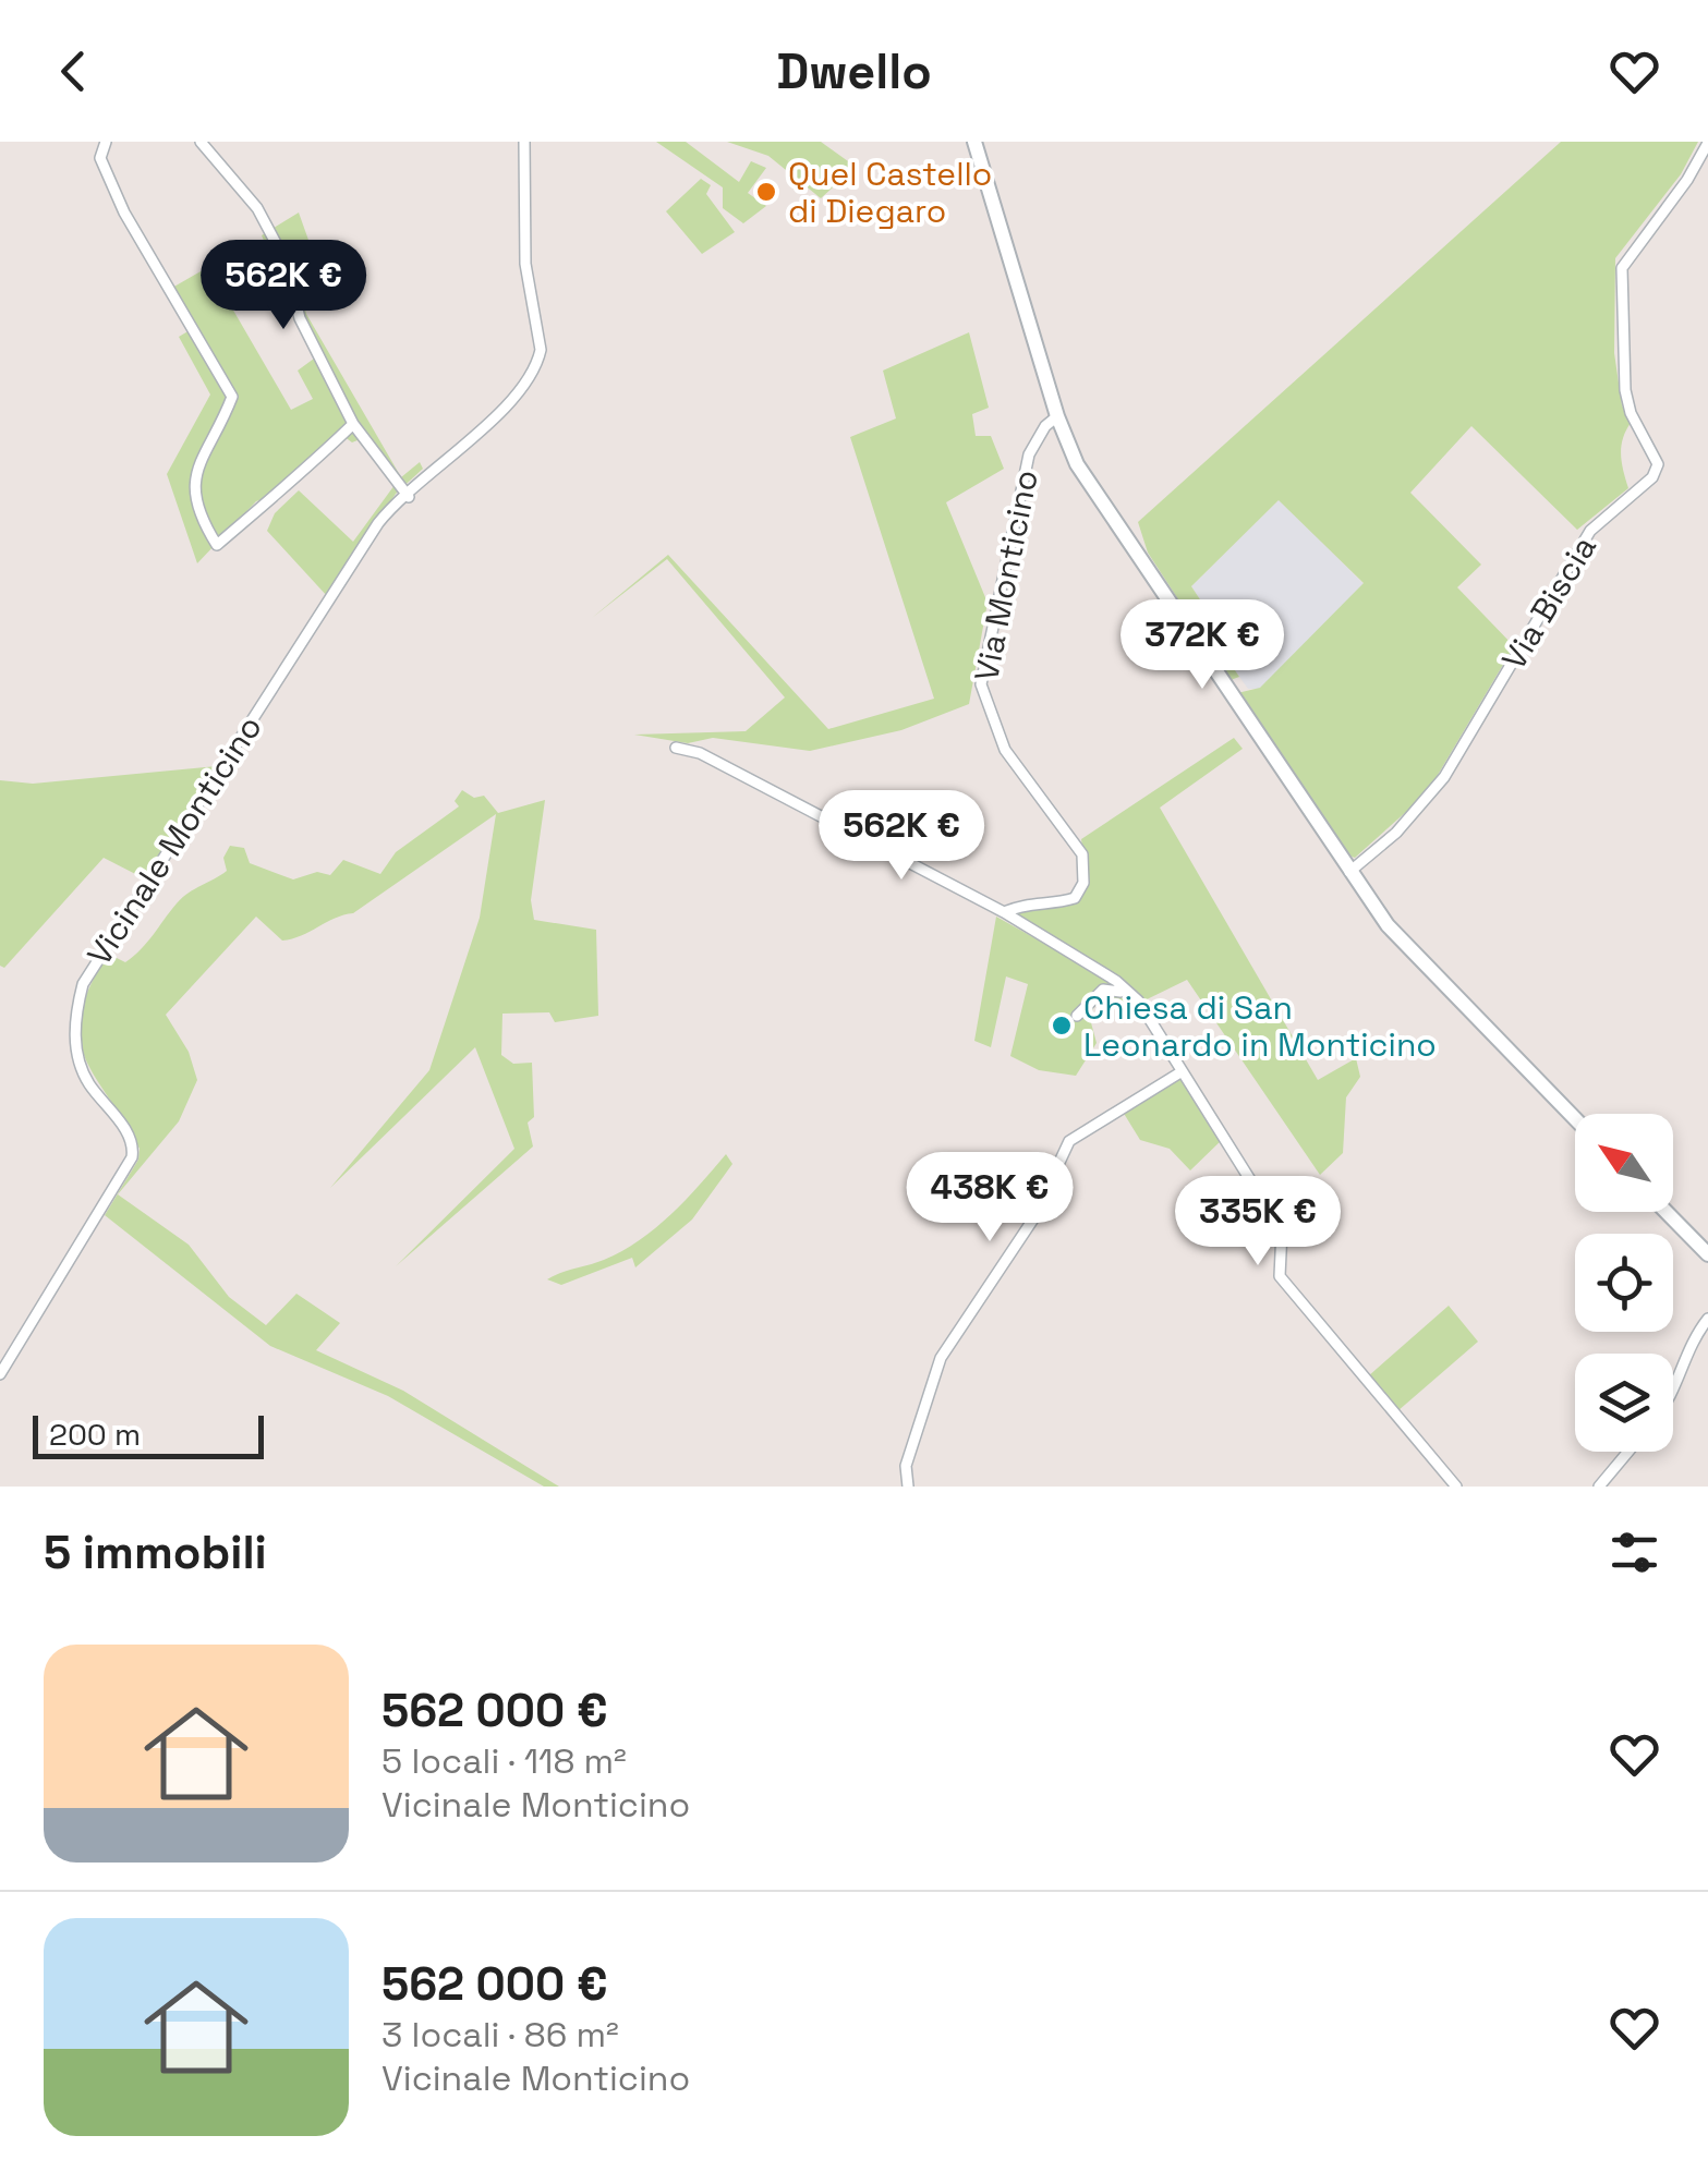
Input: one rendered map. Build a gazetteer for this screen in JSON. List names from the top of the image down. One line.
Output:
{"streets":{"street":["Via Monticino","Via Biscia","Vicinale Monticino"]},"places":["Quel Castello di Diegaro","Chiesa di San Leonardo in Monticino"],"scale_bar":"200 m","north":"top left","page":{"header":"Dwello","price":["562K €","372K €","562K €","438K €","335K €"],"scale":"200 m","heading":"5 immobili","list":[{"name":"562 000 €","note":"5 locali · 118 m² · Vicinale Monticino"},{"name":"562 000 €","note":"3 locali · 86 m² · Vicinale Monticino"}]}}
